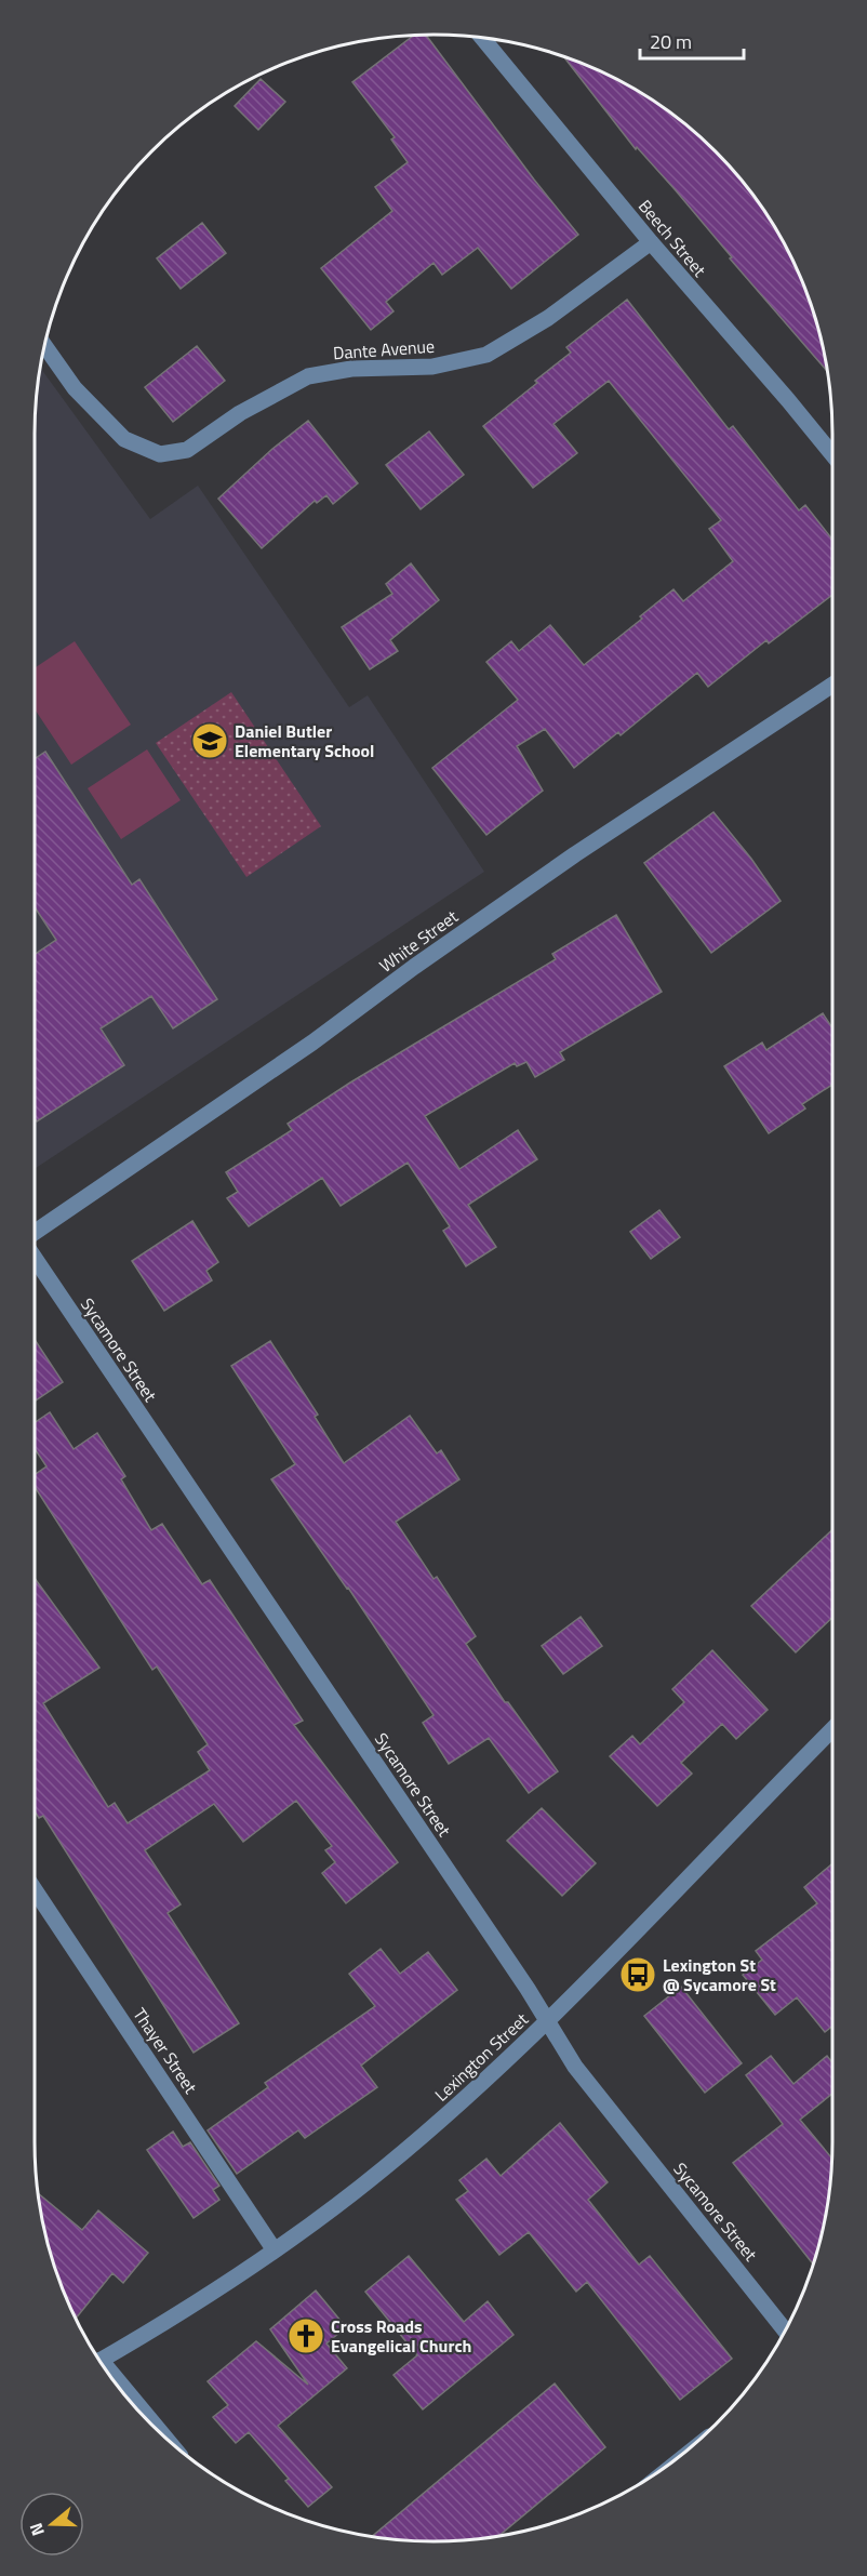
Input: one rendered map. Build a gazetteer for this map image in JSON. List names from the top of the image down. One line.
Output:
{"streets":{"street":["Beech Street","Dante Avenue","White Street","Sycamore Street","Thayer Street","Lexington Street"]},"crossings":[["Beech Street","Dante Avenue"],["Sycamore Street","Lexington Street"],["Thayer Street","Lexington Street"]],"places":{"school or university":["Daniel Butler Elementary School"],"bus stop":["Lexington St @ Sycamore St"],"church":["Cross Roads Evangelical Church"]},"scale_bar":"20 m","north":"left"}
